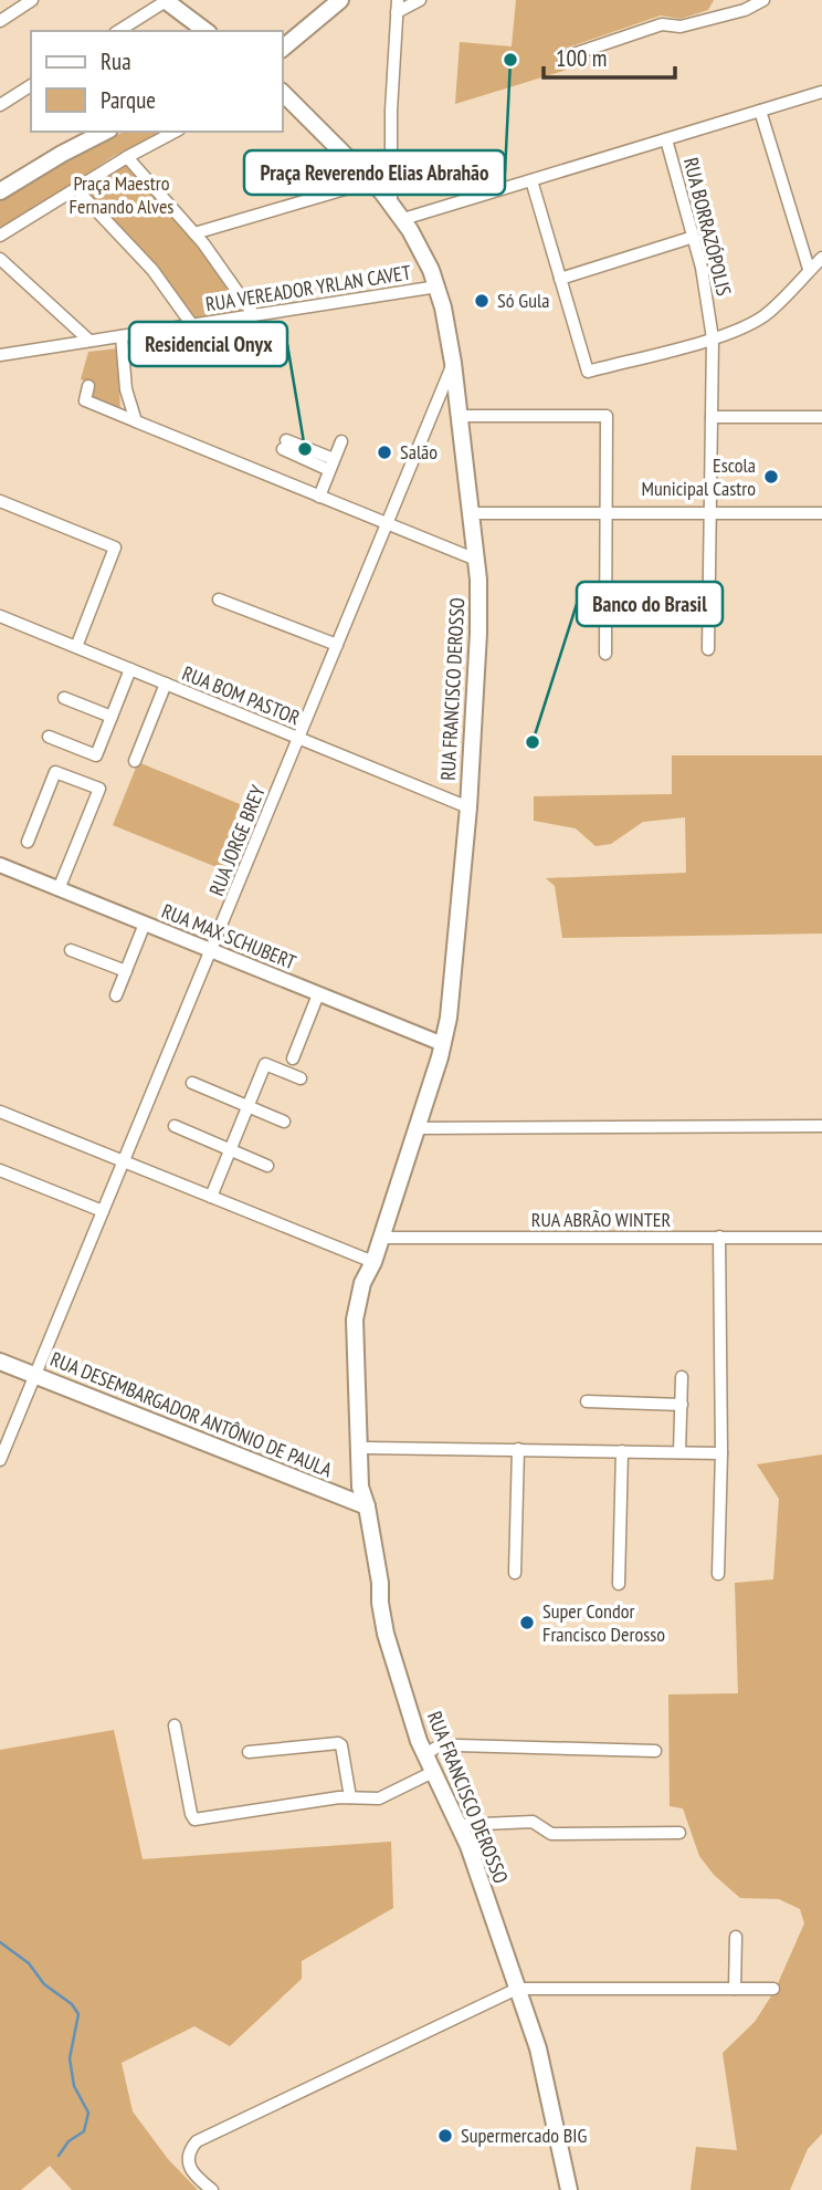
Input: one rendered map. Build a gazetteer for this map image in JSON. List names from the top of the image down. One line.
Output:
{"streets":{"main road":["RUA FRANCISCO DEROSSO","RUA DESEMBARGADOR ANTÔNIO DE PAULA"],"street":["RUA BORRAZÓPOLIS","RUA VEREADOR YRLAN CAVET","RUA BOM PASTOR","RUA JORGE BREY","RUA MAX SCHUBERT","RUA ABRÃO WINTER"]},"crossings":[["RUA VEREADOR YRLAN CAVET","RUA FRANCISCO DEROSSO"],["RUA FRANCISCO DEROSSO","RUA BOM PASTOR"],["RUA FRANCISCO DEROSSO","RUA JORGE BREY"],["RUA FRANCISCO DEROSSO","RUA MAX SCHUBERT"],["RUA FRANCISCO DEROSSO","RUA ABRÃO WINTER"],["RUA FRANCISCO DEROSSO","RUA DESEMBARGADOR ANTÔNIO DE PAULA"],["RUA BOM PASTOR","RUA JORGE BREY"],["RUA JORGE BREY","RUA MAX SCHUBERT"],["RUA JORGE BREY","RUA DESEMBARGADOR ANTÔNIO DE PAULA"]],"parks":["Praça Maestro Fernando Alves"],"places":["Praça Reverendo Elias Abrahão","Só Gula","Residencial Onyx","Salão","Escola Municipal Castro","Banco do Brasil","Super Condor Francisco Derosso","Supermercado BIG"],"legend":["Rua","Parque"],"scale_bar":"100 m"}
